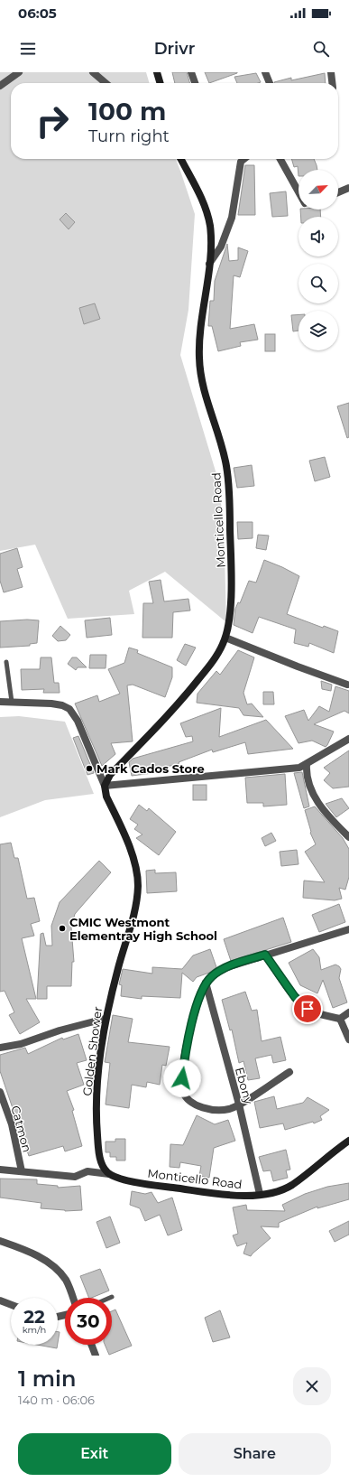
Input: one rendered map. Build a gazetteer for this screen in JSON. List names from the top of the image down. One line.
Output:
{"streets":{"main road":["Monticello Road","Golden Shower"],"street":["Ebony","Catmon"]},"crossings":[["Monticello Road","Golden Shower"],["Monticello Road","Ebony"]],"places":["Mark Cados Store","CMIC Westmont Elementray High School"],"north":"top right","page":{"status":"06:05","header":"Drivr","turn":["100 m","Turn right"],"speed":"22 km/h","limit":"30","heading":["1 min","140 m · 06:06"],"buttons":["Exit","Share"]}}
